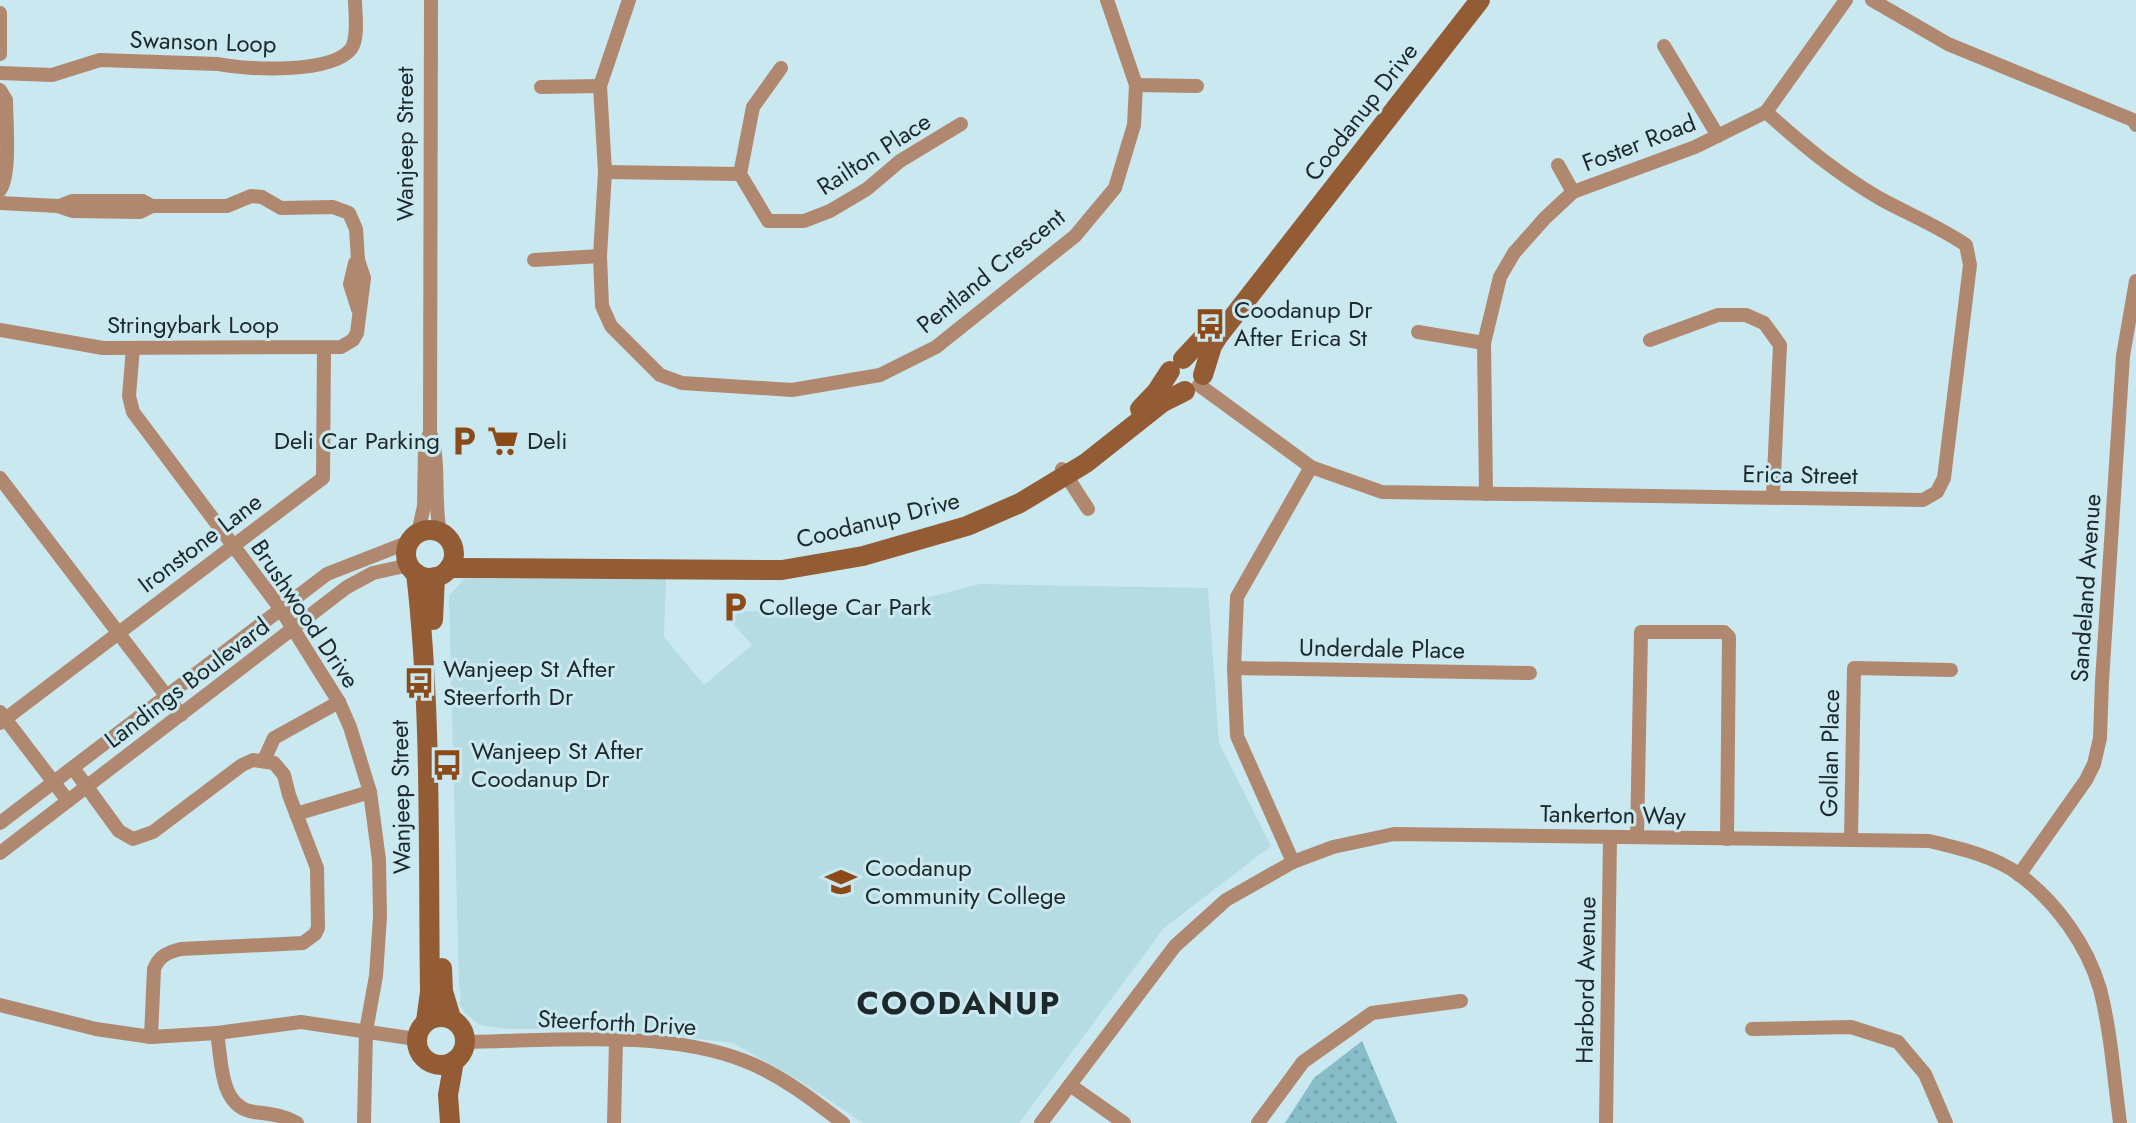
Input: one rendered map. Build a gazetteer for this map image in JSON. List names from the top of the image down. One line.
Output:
{"streets":{"main road":["Coodanup Drive","Wanjeep Street"],"street":["Swanson Loop","Foster Road","Railton Place","Pentland Crescent","Stringybark Loop","Erica Street","Ironstone Lane","Sandeland Avenue","Brushwood Drive","Underdale Place","Landings Boulevard","Gollan Place","Tankerton Way","Harbord Avenue","Steerforth Drive"]},"crossings":[["Coodanup Drive","Wanjeep Street"],["Coodanup Drive","Erica Street"],["Coodanup Drive","Landings Boulevard"],["Foster Road","Erica Street"],["Wanjeep Street","Landings Boulevard"],["Wanjeep Street","Steerforth Drive"],["Stringybark Loop","Ironstone Lane"],["Stringybark Loop","Brushwood Drive"],["Ironstone Lane","Brushwood Drive"],["Sandeland Avenue","Tankerton Way"],["Brushwood Drive","Landings Boulevard"],["Gollan Place","Tankerton Way"],["Tankerton Way","Harbord Avenue"]],"districts":["COODANUP"],"places":{"bus stop":["Coodanup Dr After Erica St","Wanjeep St After Steerforth Dr","Wanjeep St After Coodanup Dr"],"parking":["Deli Car Parking","College Car Park"],"supermarket":["Deli"],"school or university":["Coodanup Community College"]}}
